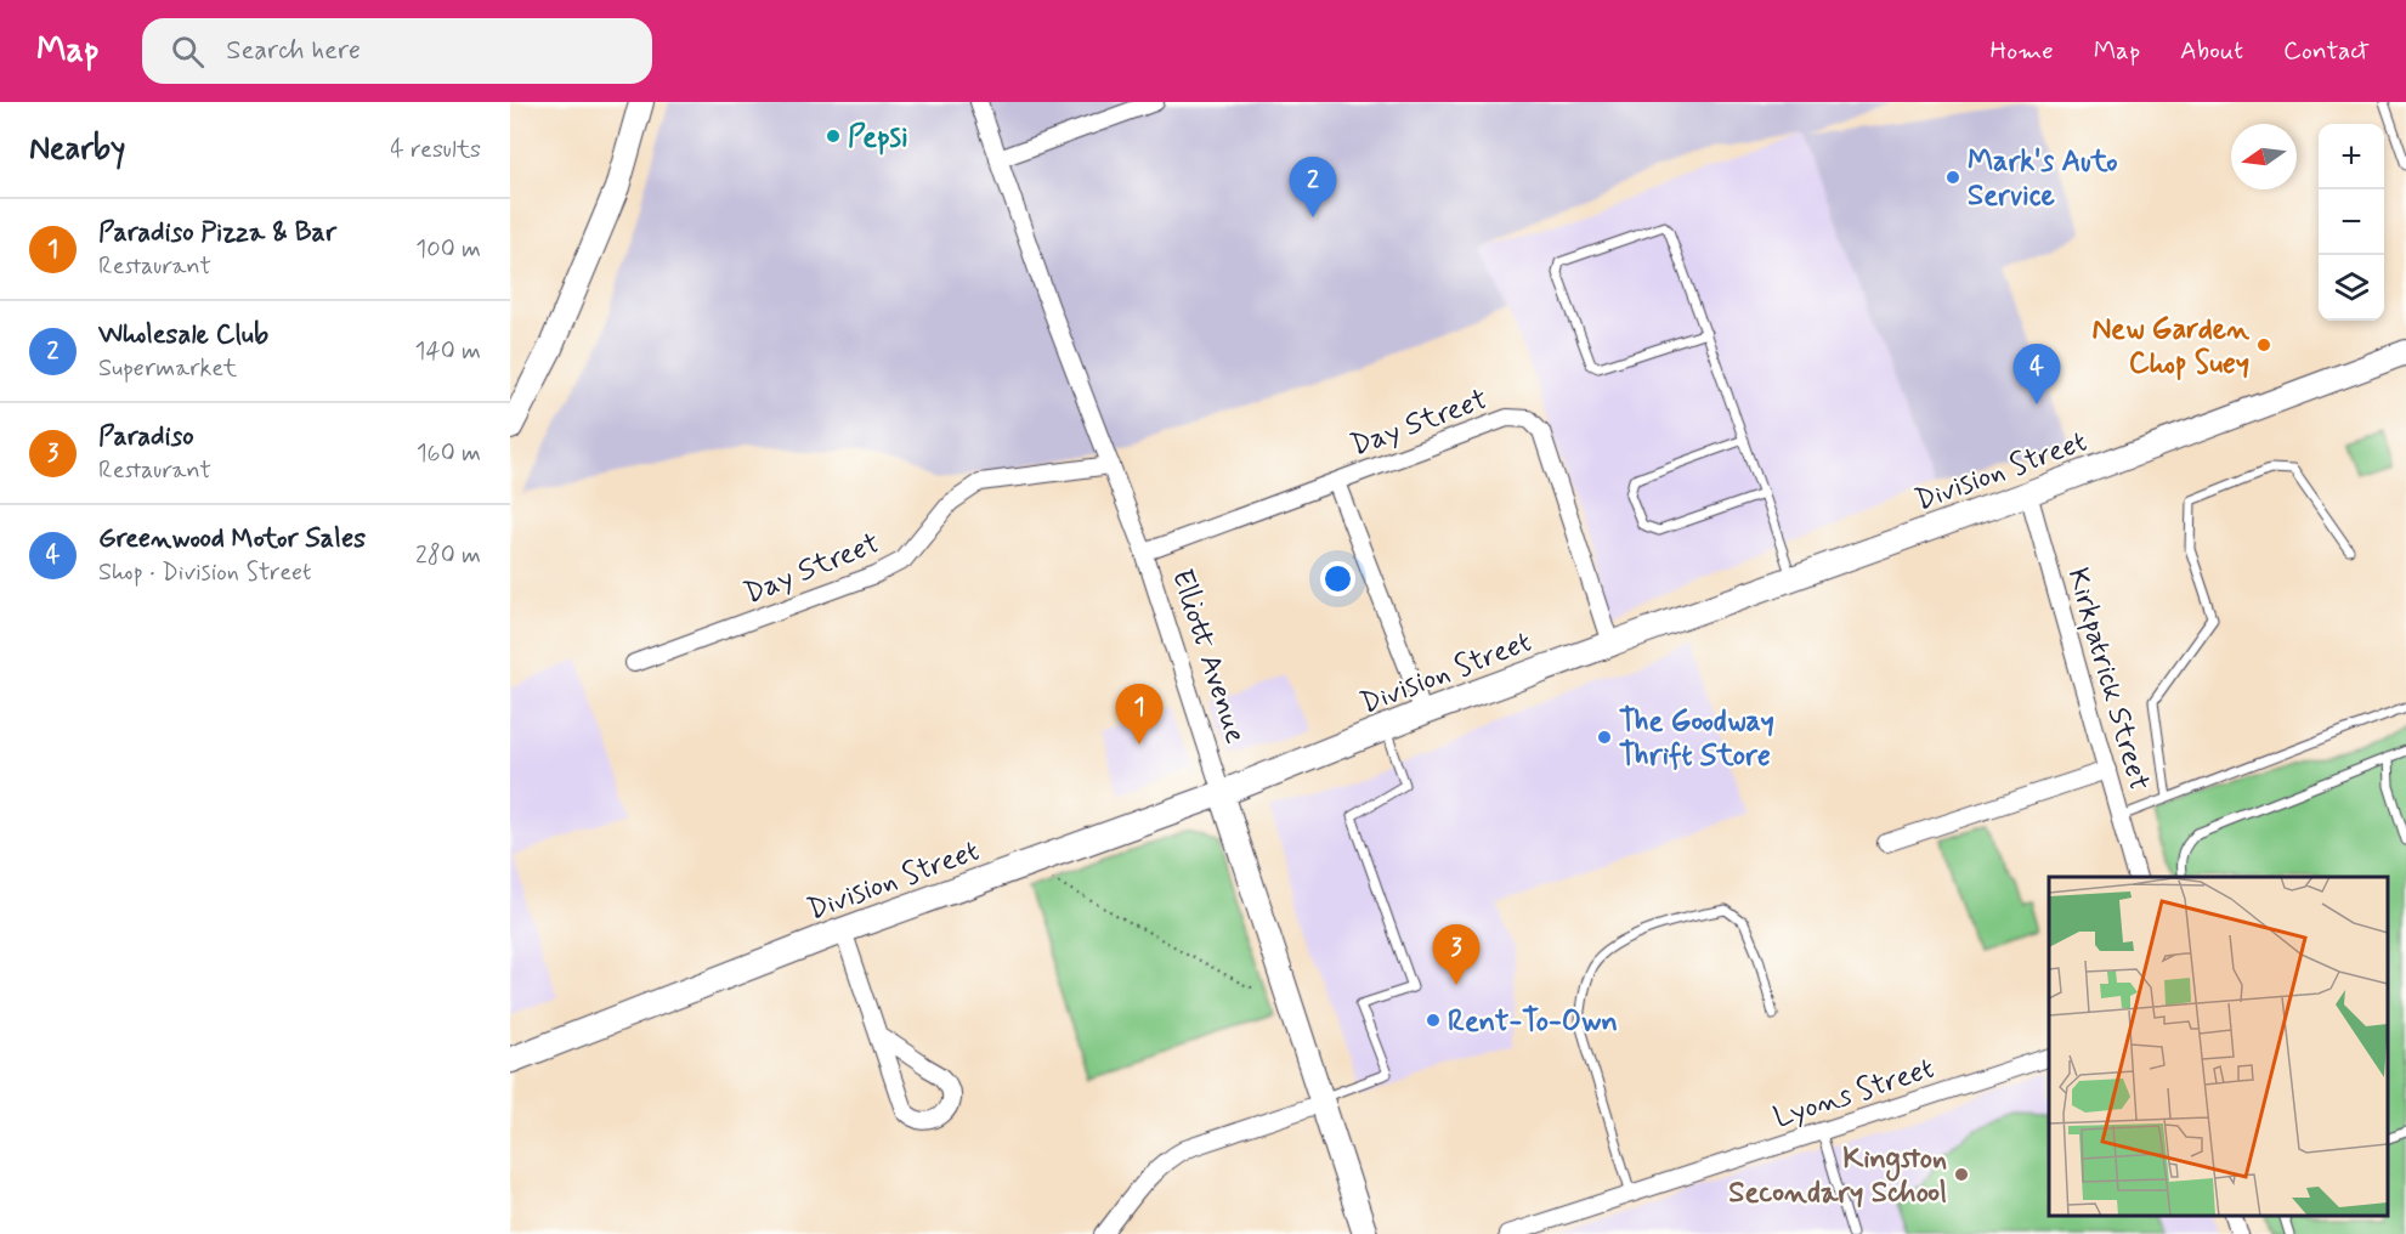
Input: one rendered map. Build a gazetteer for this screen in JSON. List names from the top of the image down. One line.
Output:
{"streets":{"main road":["Division Street","Elliott Avenue"],"street":["Day Street","Kirkpatrick Street","Lyons Street"]},"crossings":[["Day Street","Division Street"],["Day Street","Elliott Avenue"],["Division Street","Elliott Avenue"],["Division Street","Kirkpatrick Street"]],"places":["Pepsi","Mark's Auto Service","New Garden Chop Suey","The Goodway Thrift Store","Rent-To-Own","Kingston Secondary School"],"north":"left","page":{"header":"Map","search":"Search here","nav":["Home","Map","About","Contact"],"heading":["Nearby","4 results"],"map_buttons":["+","−"],"pins":["2","4","1","3"],"list":[{"mark":"1","name":"Paradiso Pizza & Bar","note":"Restaurant","value":"100 m"},{"mark":"2","name":"Wholesale Club","note":"Supermarket","value":"140 m"},{"mark":"3","name":"Paradiso","note":"Restaurant","value":"160 m"},{"mark":"4","name":"Greenwood Motor Sales","note":"Shop · Division Street","value":"280 m"}]}}
